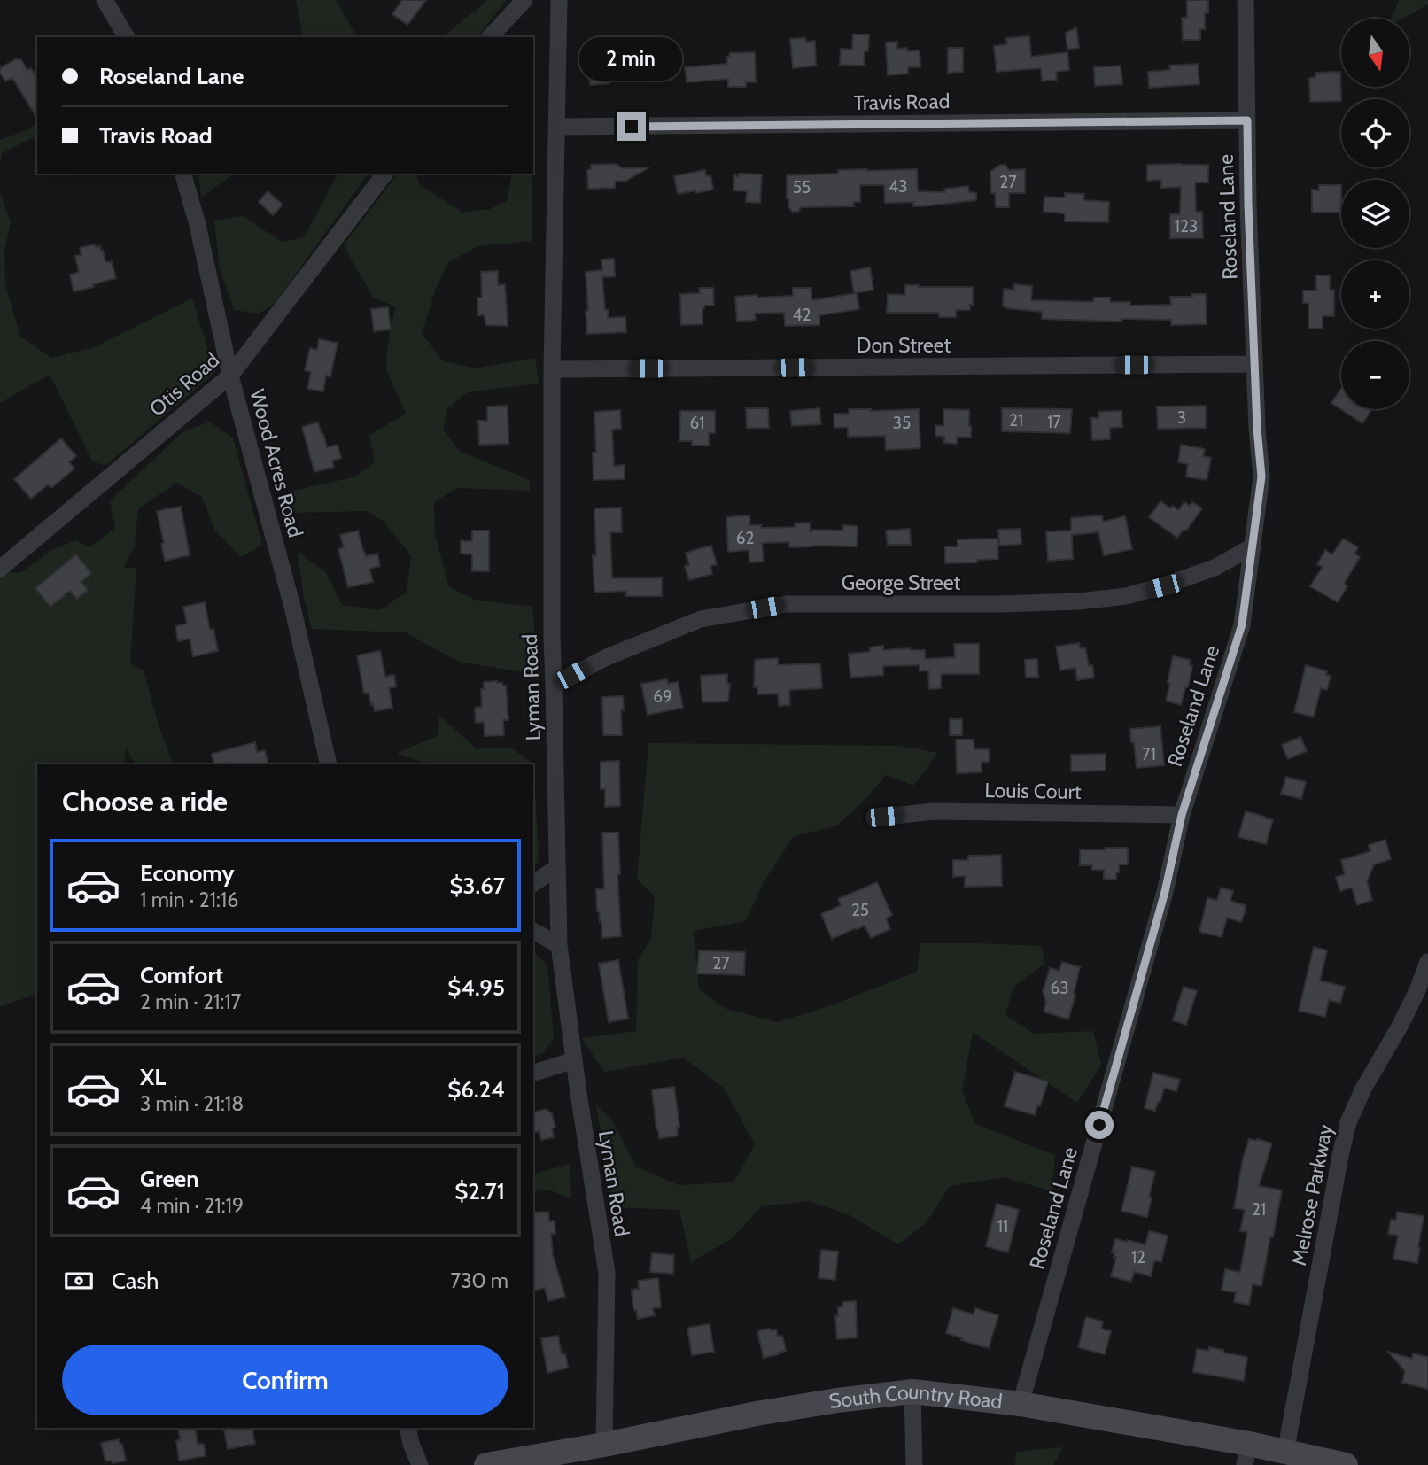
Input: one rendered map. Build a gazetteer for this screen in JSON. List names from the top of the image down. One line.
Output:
{"streets":{"main road":["South Country Road"],"street":["Travis Road","Roseland Lane","Don Street","Otis Road","Wood Acres Road","George Street","Lyman Road","Louis Court","Melrose Parkway"]},"crossings":[["Travis Road","Roseland Lane"],["Travis Road","Lyman Road"],["Roseland Lane","Don Street"],["Roseland Lane","George Street"],["Roseland Lane","Louis Court"],["Roseland Lane","South Country Road"],["Don Street","Lyman Road"],["Otis Road","Wood Acres Road"],["George Street","Lyman Road"],["Lyman Road","South Country Road"],["Melrose Parkway","South Country Road"]],"house_numbers":["27","43","55","123","42","3","21","17","61","35","62","69","71","25","27","63","21","11","12"],"north":"bottom","page":{"map_buttons":["+","−"],"bubble":"2 min","banner":["Roseland Lane","Travis Road"],"heading":"Choose a ride","list":[{"name":"Economy","note":"1 min · 21:16","value":"$3.67"},{"name":"Comfort","note":"2 min · 21:17","value":"$4.95"},{"name":"XL","note":"3 min · 21:18","value":"$6.24"},{"name":"Green","note":"4 min · 21:19","value":"$2.71"}],"pay":["Cash","730 m"],"buttons":"Confirm"}}
